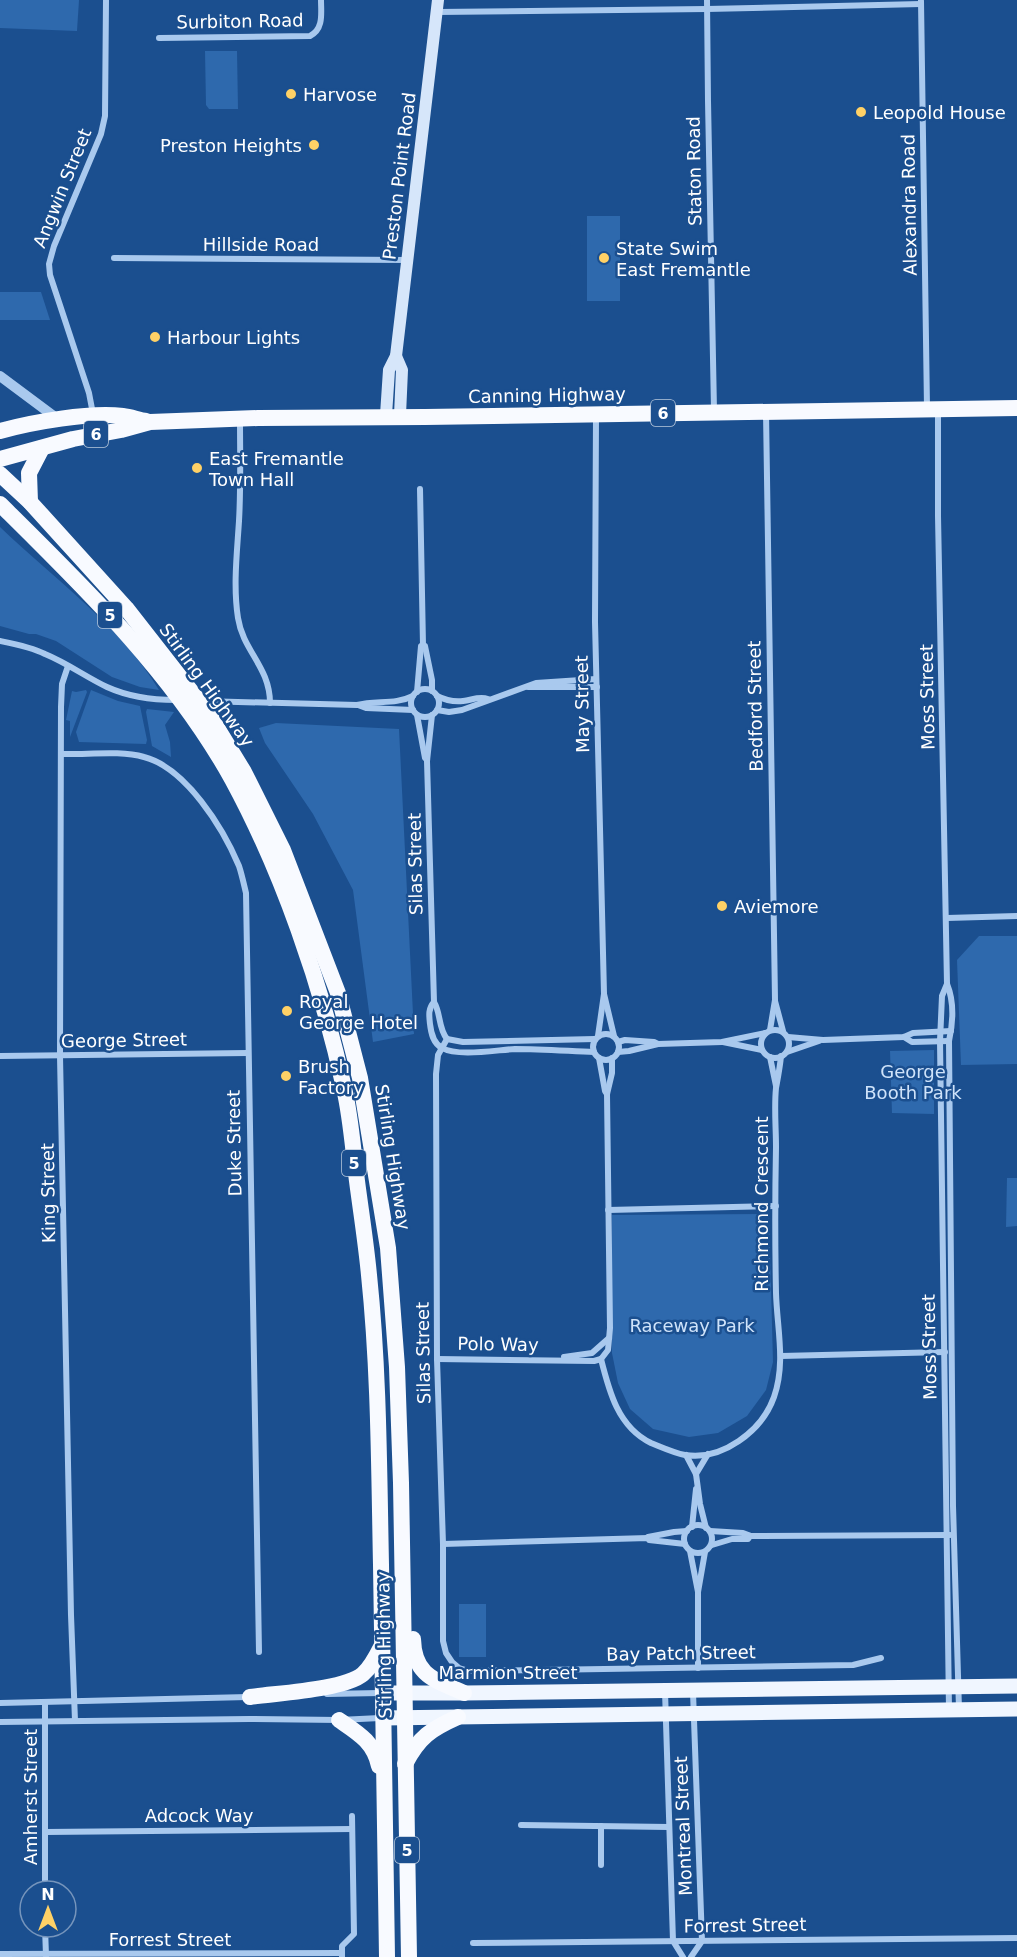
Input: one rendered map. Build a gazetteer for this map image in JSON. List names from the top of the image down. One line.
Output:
{"streets":{"highway":["Canning Highway","6","5","Stirling Highway"],"main road":["Preston Point Road","Marmion Street"],"street":["Surbiton Road","Staton Road","Angwin Street","Alexandra Road","Hillside Road","Moss Street","May Street","Bedford Street","Silas Street","George Street","Duke Street","King Street","Richmond Crescent","Polo Way","Bay Patch Street","Amherst Street","Adcock Way","Montreal Street","Forrest Street"]},"crossings":[["Staton Road","Canning Highway"],["Preston Point Road","Hillside Road"],["Preston Point Road","Canning Highway"],["Angwin Street","Canning Highway"],["Alexandra Road","Canning Highway"],["Alexandra Road","Moss Street"],["Canning Highway","Moss Street"],["Canning Highway","May Street"],["Canning Highway","Bedford Street"],["Stirling Highway","Marmion Street"],["Moss Street","Marmion Street"],["Bedford Street","Richmond Crescent"],["Silas Street","Polo Way"],["Silas Street","Bay Patch Street"],["George Street","Duke Street"],["George Street","King Street"],["Duke Street","King Street"],["King Street","Marmion Street"],["Richmond Crescent","Polo Way"],["Marmion Street","Amherst Street"],["Marmion Street","Montreal Street"],["Amherst Street","Adcock Way"],["Montreal Street","Forrest Street"]],"parks":["George Booth Park","Raceway Park"],"places":["Harvose","Leopold House","Preston Heights","State Swim East Fremantle","Harbour Lights","East Fremantle Town Hall","Aviemore","Royal George Hotel","Brush Factory"],"north":"top"}
